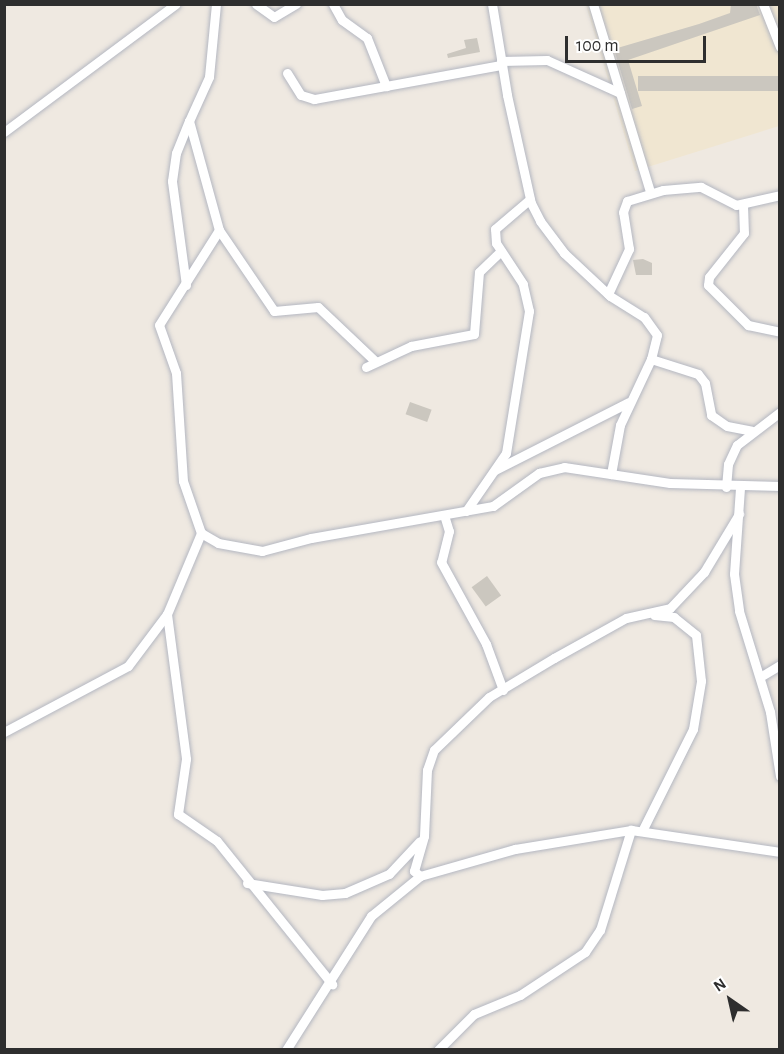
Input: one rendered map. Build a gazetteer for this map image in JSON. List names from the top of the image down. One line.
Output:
{"scale_bar":"100 m","north":"top left"}
